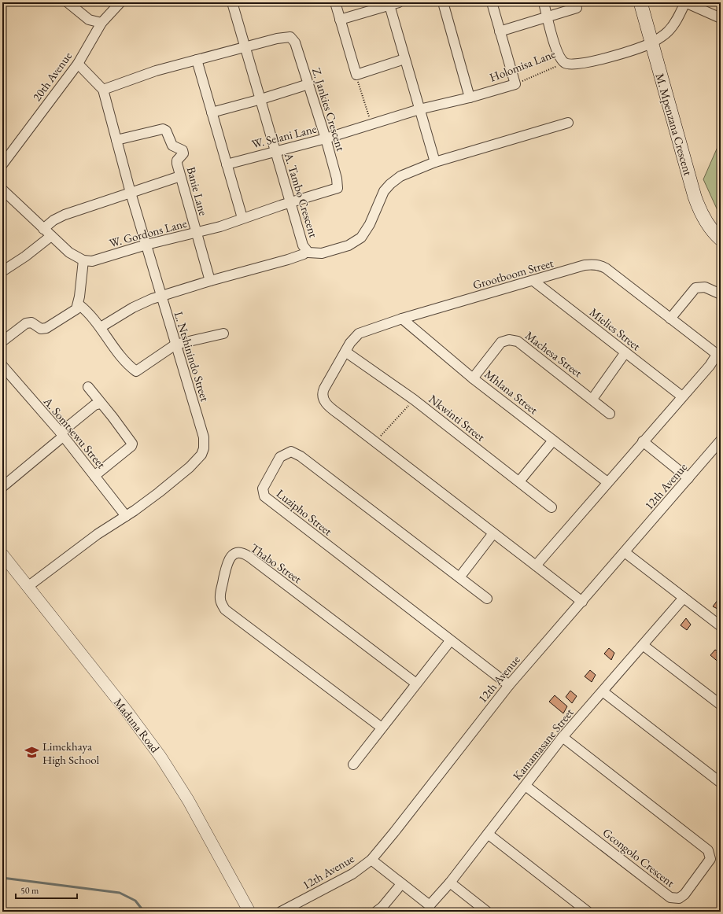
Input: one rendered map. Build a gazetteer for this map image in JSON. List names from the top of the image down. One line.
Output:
{"streets":{"main road":["M. Mpenzana Crescent"],"street":["Holomisa Lane","20th Avenue","Z. Jankies Crescent","W. Selani Lane","Banie Lane","A. Tambo Crescent","W. Gordons Lane","Grootboom Street","Mielies Street","Machesa Street","L. Ntshinindo Street","Mhlana Street","Nkwinti Street","A. Somtsewu Street","12th Avenue","Luzipho Street","Thabo Street","Maduna Road","Kamamasane Street","Gcongolo Crescent"]},"crossings":[["Holomisa Lane","M. Mpenzana Crescent"],["Holomisa Lane","W. Selani Lane"],["20th Avenue","L. Ntshinindo Street"],["Z. Jankies Crescent","W. Selani Lane"],["Z. Jankies Crescent","A. Tambo Crescent"],["Z. Jankies Crescent","W. Gordons Lane"],["W. Selani Lane","A. Tambo Crescent"],["Banie Lane","W. Gordons Lane"],["Banie Lane","L. Ntshinindo Street"],["A. Tambo Crescent","W. Gordons Lane"],["W. Gordons Lane","L. Ntshinindo Street"],["Grootboom Street","Mielies Street"],["Grootboom Street","Mhlana Street"],["Grootboom Street","Nkwinti Street"],["Grootboom Street","12th Avenue"],["Machesa Street","Mhlana Street"],["L. Ntshinindo Street","A. Somtsewu Street"],["L. Ntshinindo Street","Maduna Road"],["12th Avenue","Luzipho Street"],["Kamamasane Street","Gcongolo Crescent"]],"places":{"school or university":["Limekhaya High School"]},"scale_bar":"50 m"}
